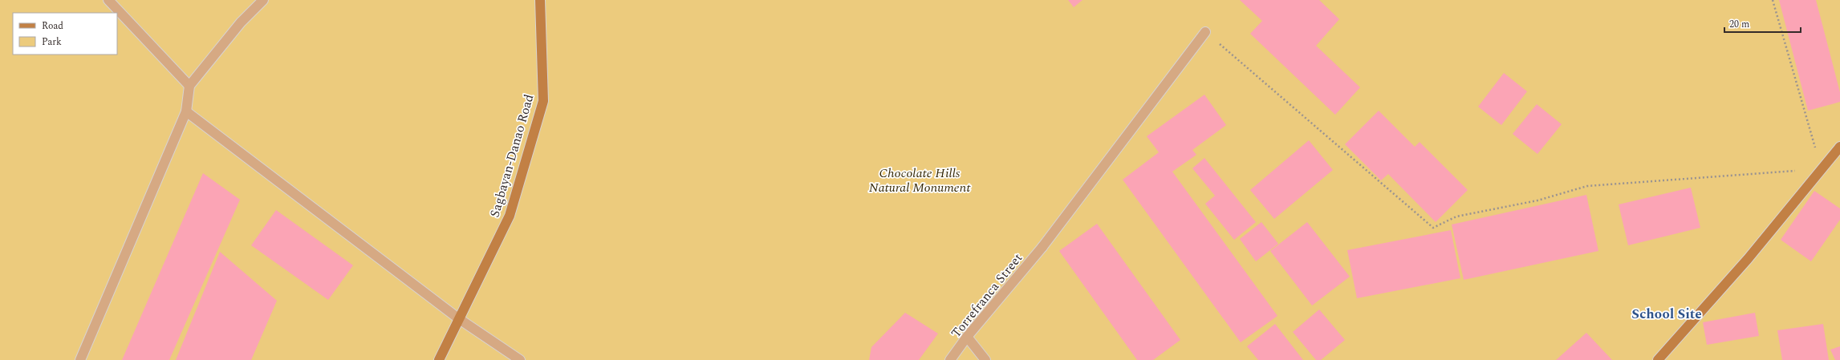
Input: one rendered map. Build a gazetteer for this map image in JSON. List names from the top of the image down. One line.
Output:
{"streets":{"main road":["Sagbayan-Danao Road"],"street":["Torrefranca Street"]},"districts":["School Site"],"parks":["Chocolate Hills Natural Monument"],"legend":["Road","Park"],"scale_bar":"20 m"}
